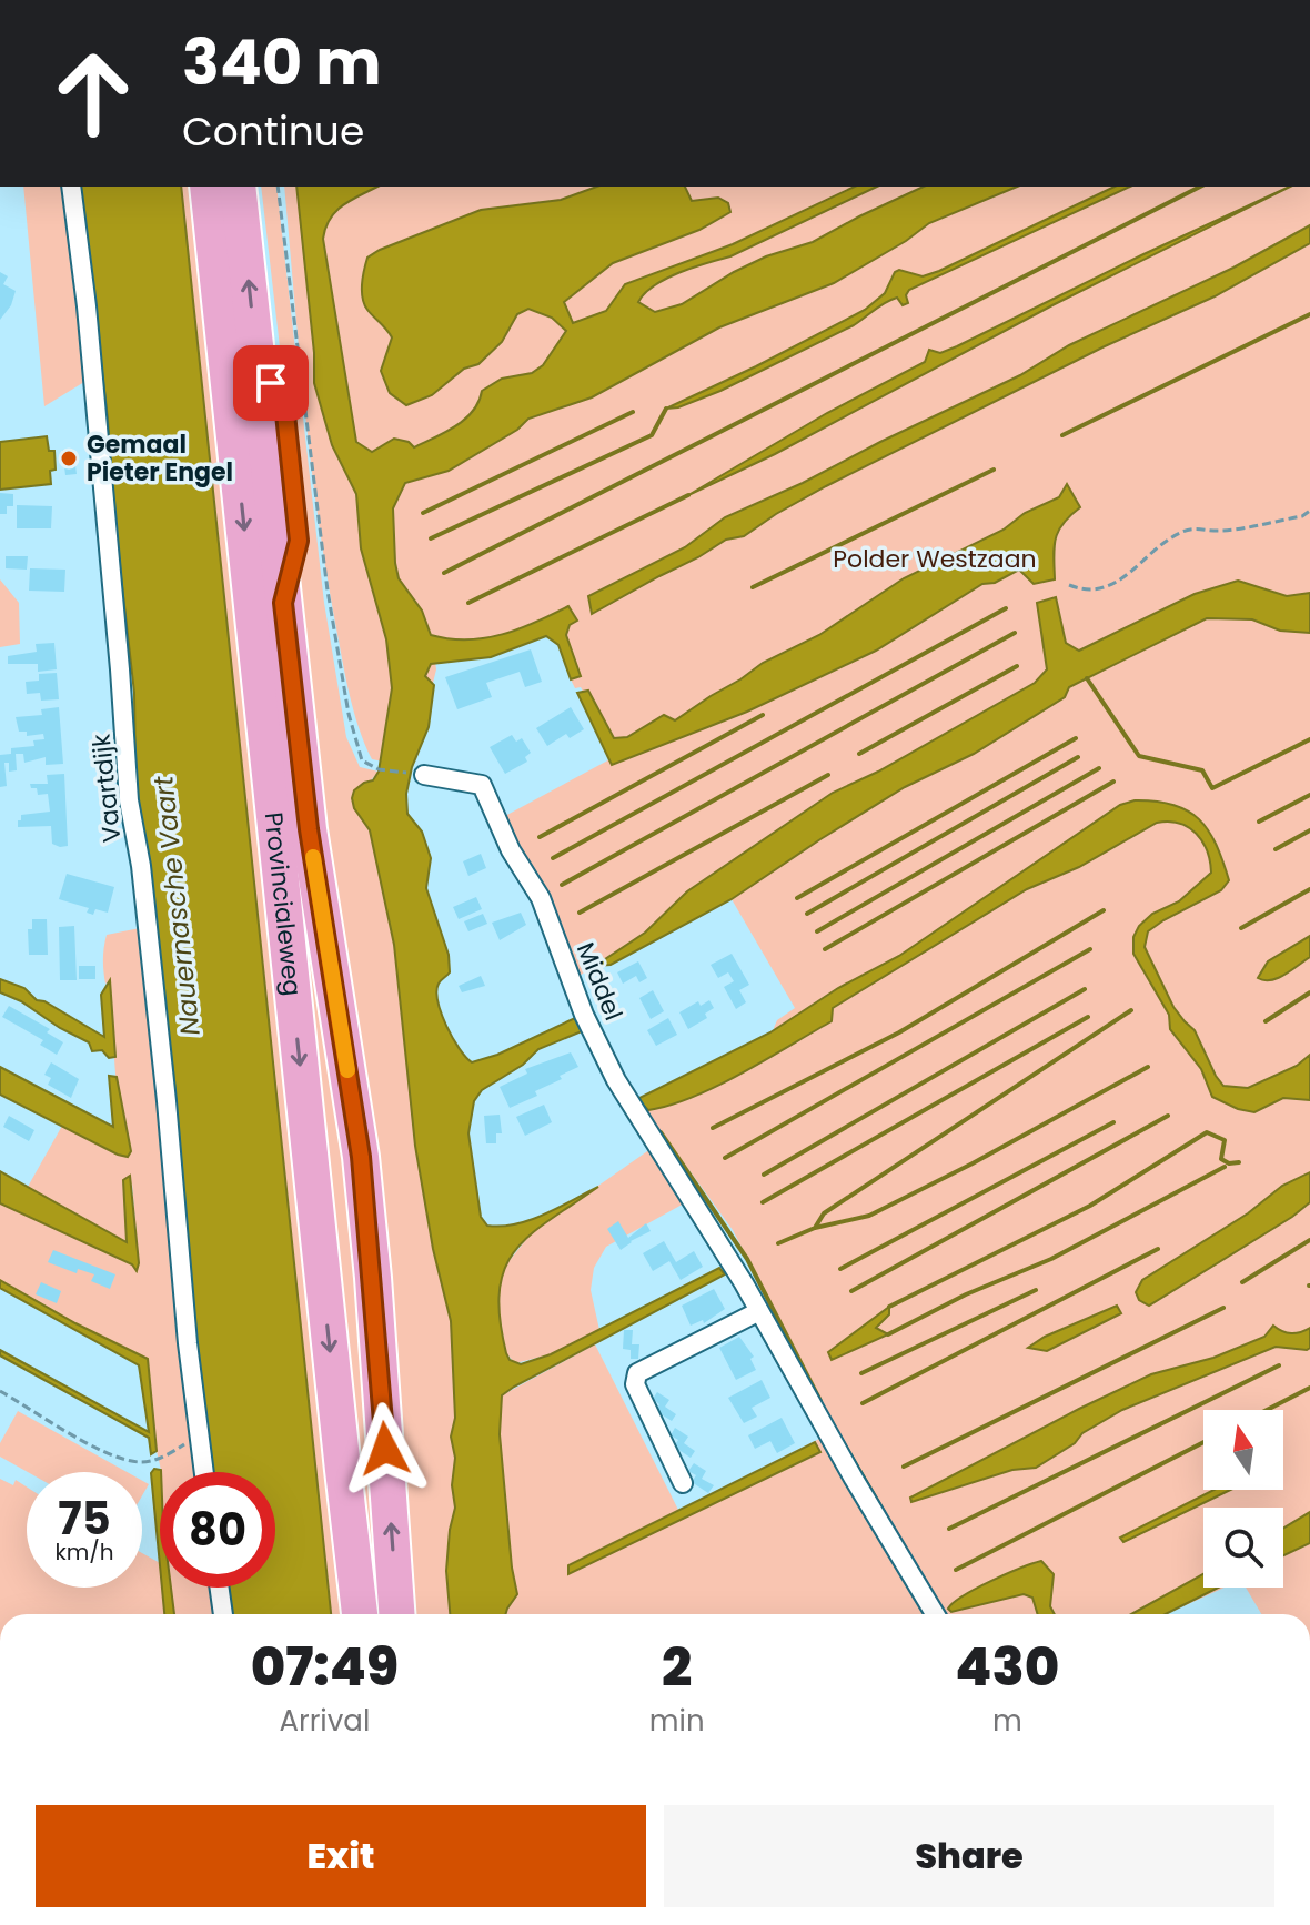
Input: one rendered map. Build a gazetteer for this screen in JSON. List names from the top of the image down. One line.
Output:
{"streets":{"highway":["Provincialeweg"],"street":["Vaartdijk","Middel"]},"water":["Nauernasche Vaart"],"parks":["Polder Westzaan"],"places":["Gemaal Pieter Engel"],"north":"top","page":{"turn":["340 m","Continue"],"speed":"75 km/h","limit":"80","eta":["07:49","Arrival","2","min","430","m"],"buttons":["Exit","Share"]}}
